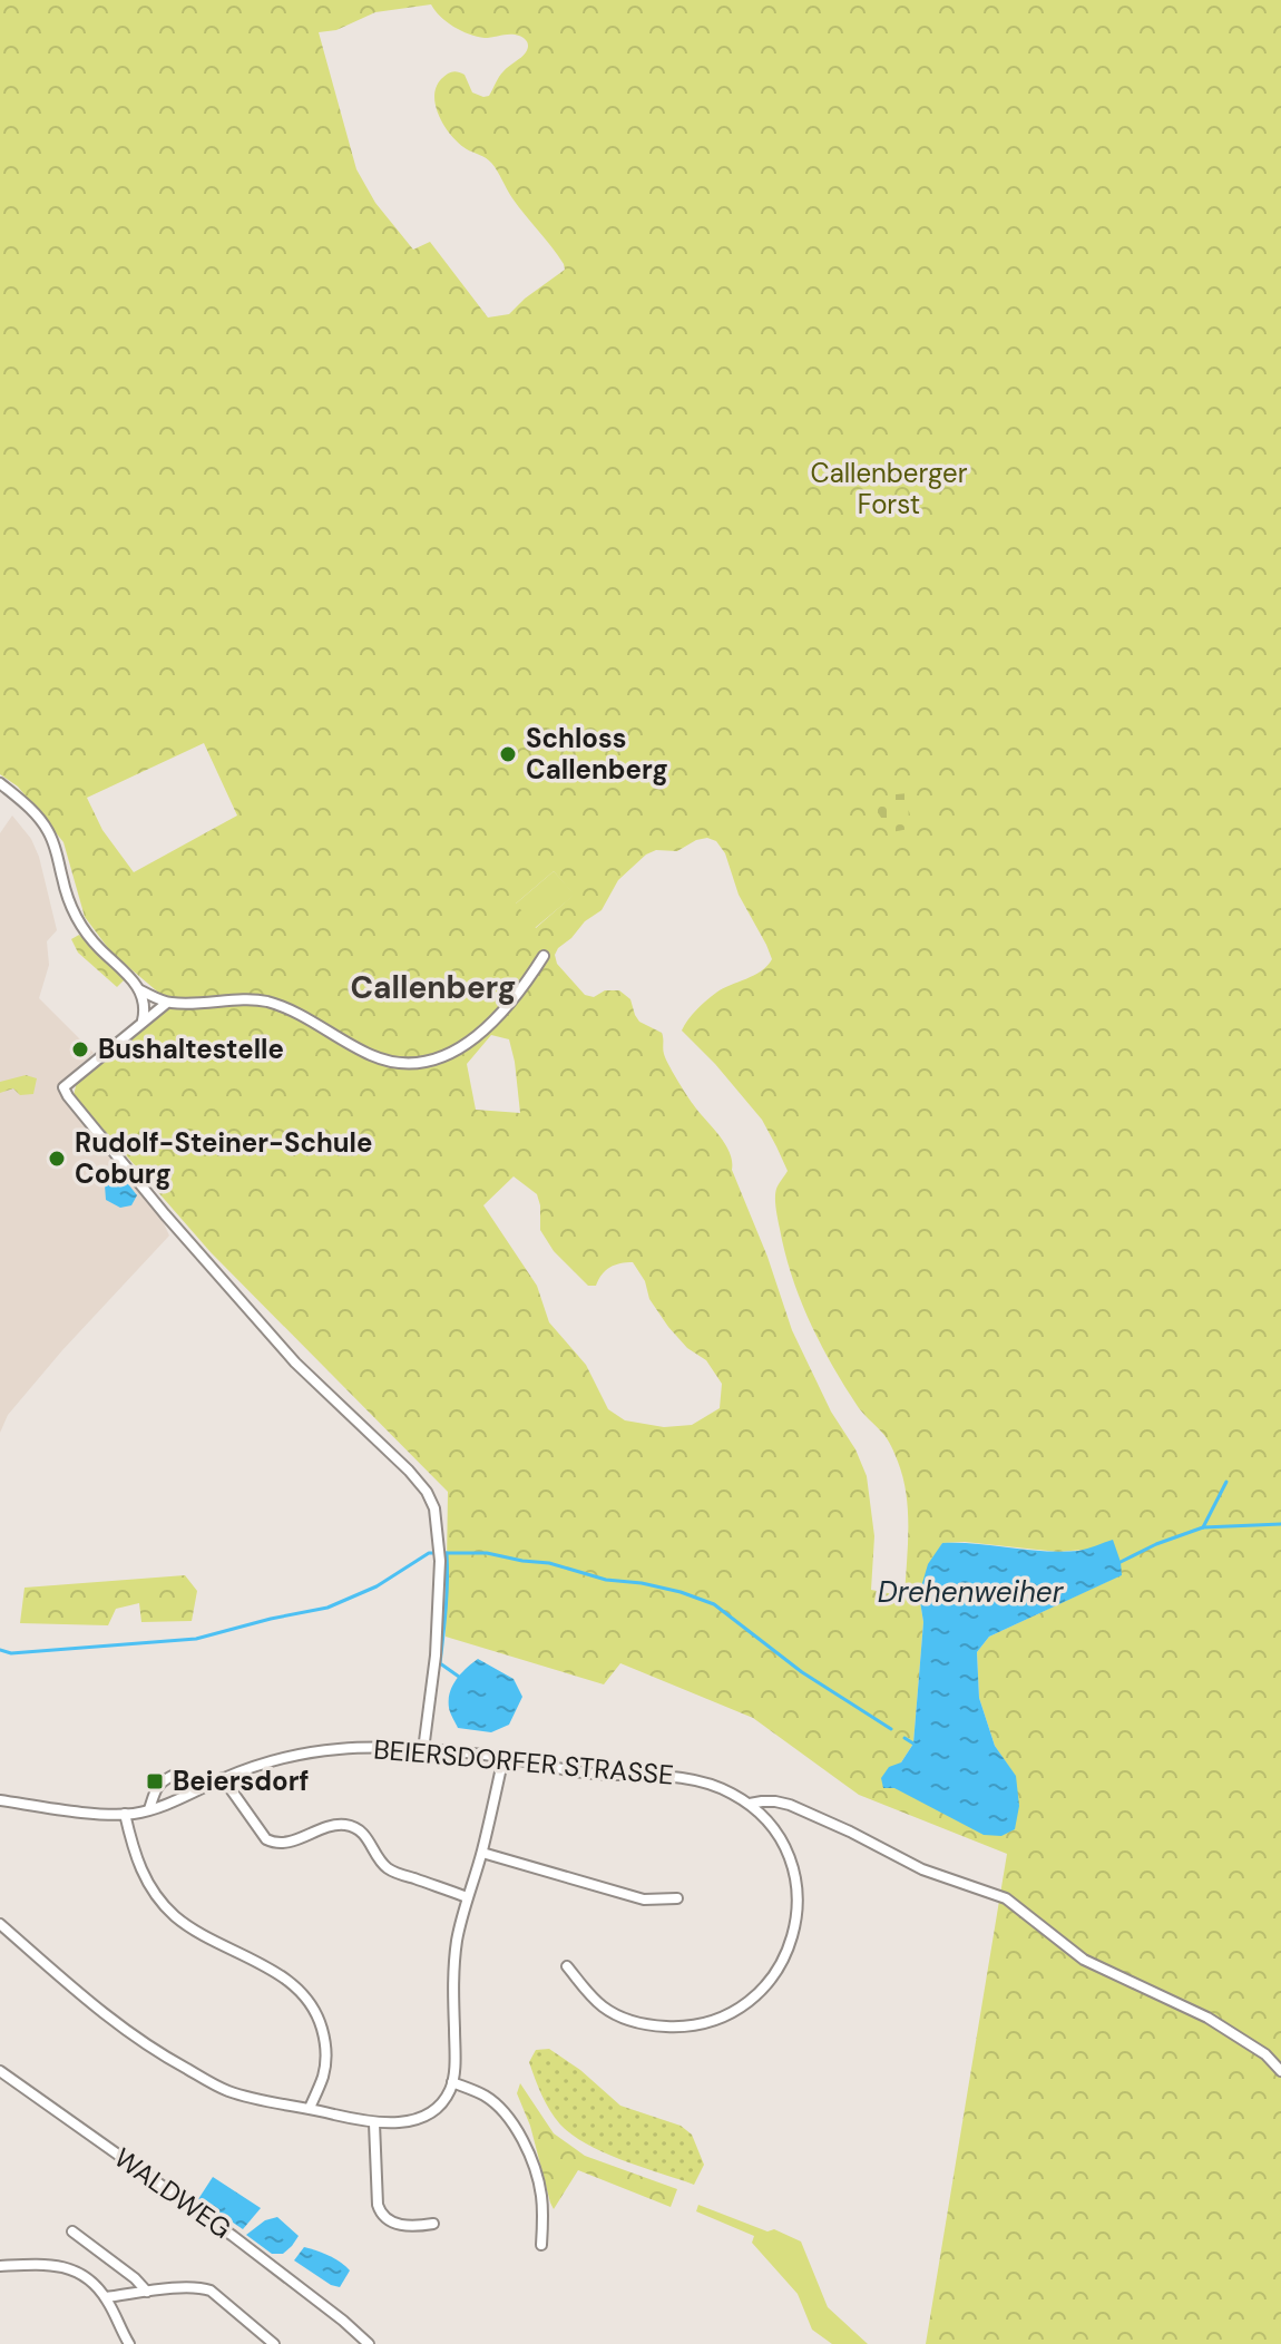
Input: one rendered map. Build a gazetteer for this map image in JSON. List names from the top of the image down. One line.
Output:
{"streets":{"street":["BEIERSDORFER STRASSE","WALDWEG"]},"districts":["Callenberg"],"water":["Drehenweiher"],"parks":["Callenberger Forst"],"places":{"other":["Schloss Callenberg","Bushaltestelle","Rudolf-Steiner-Schule Coburg"],"transit":["Beiersdorf"]}}
